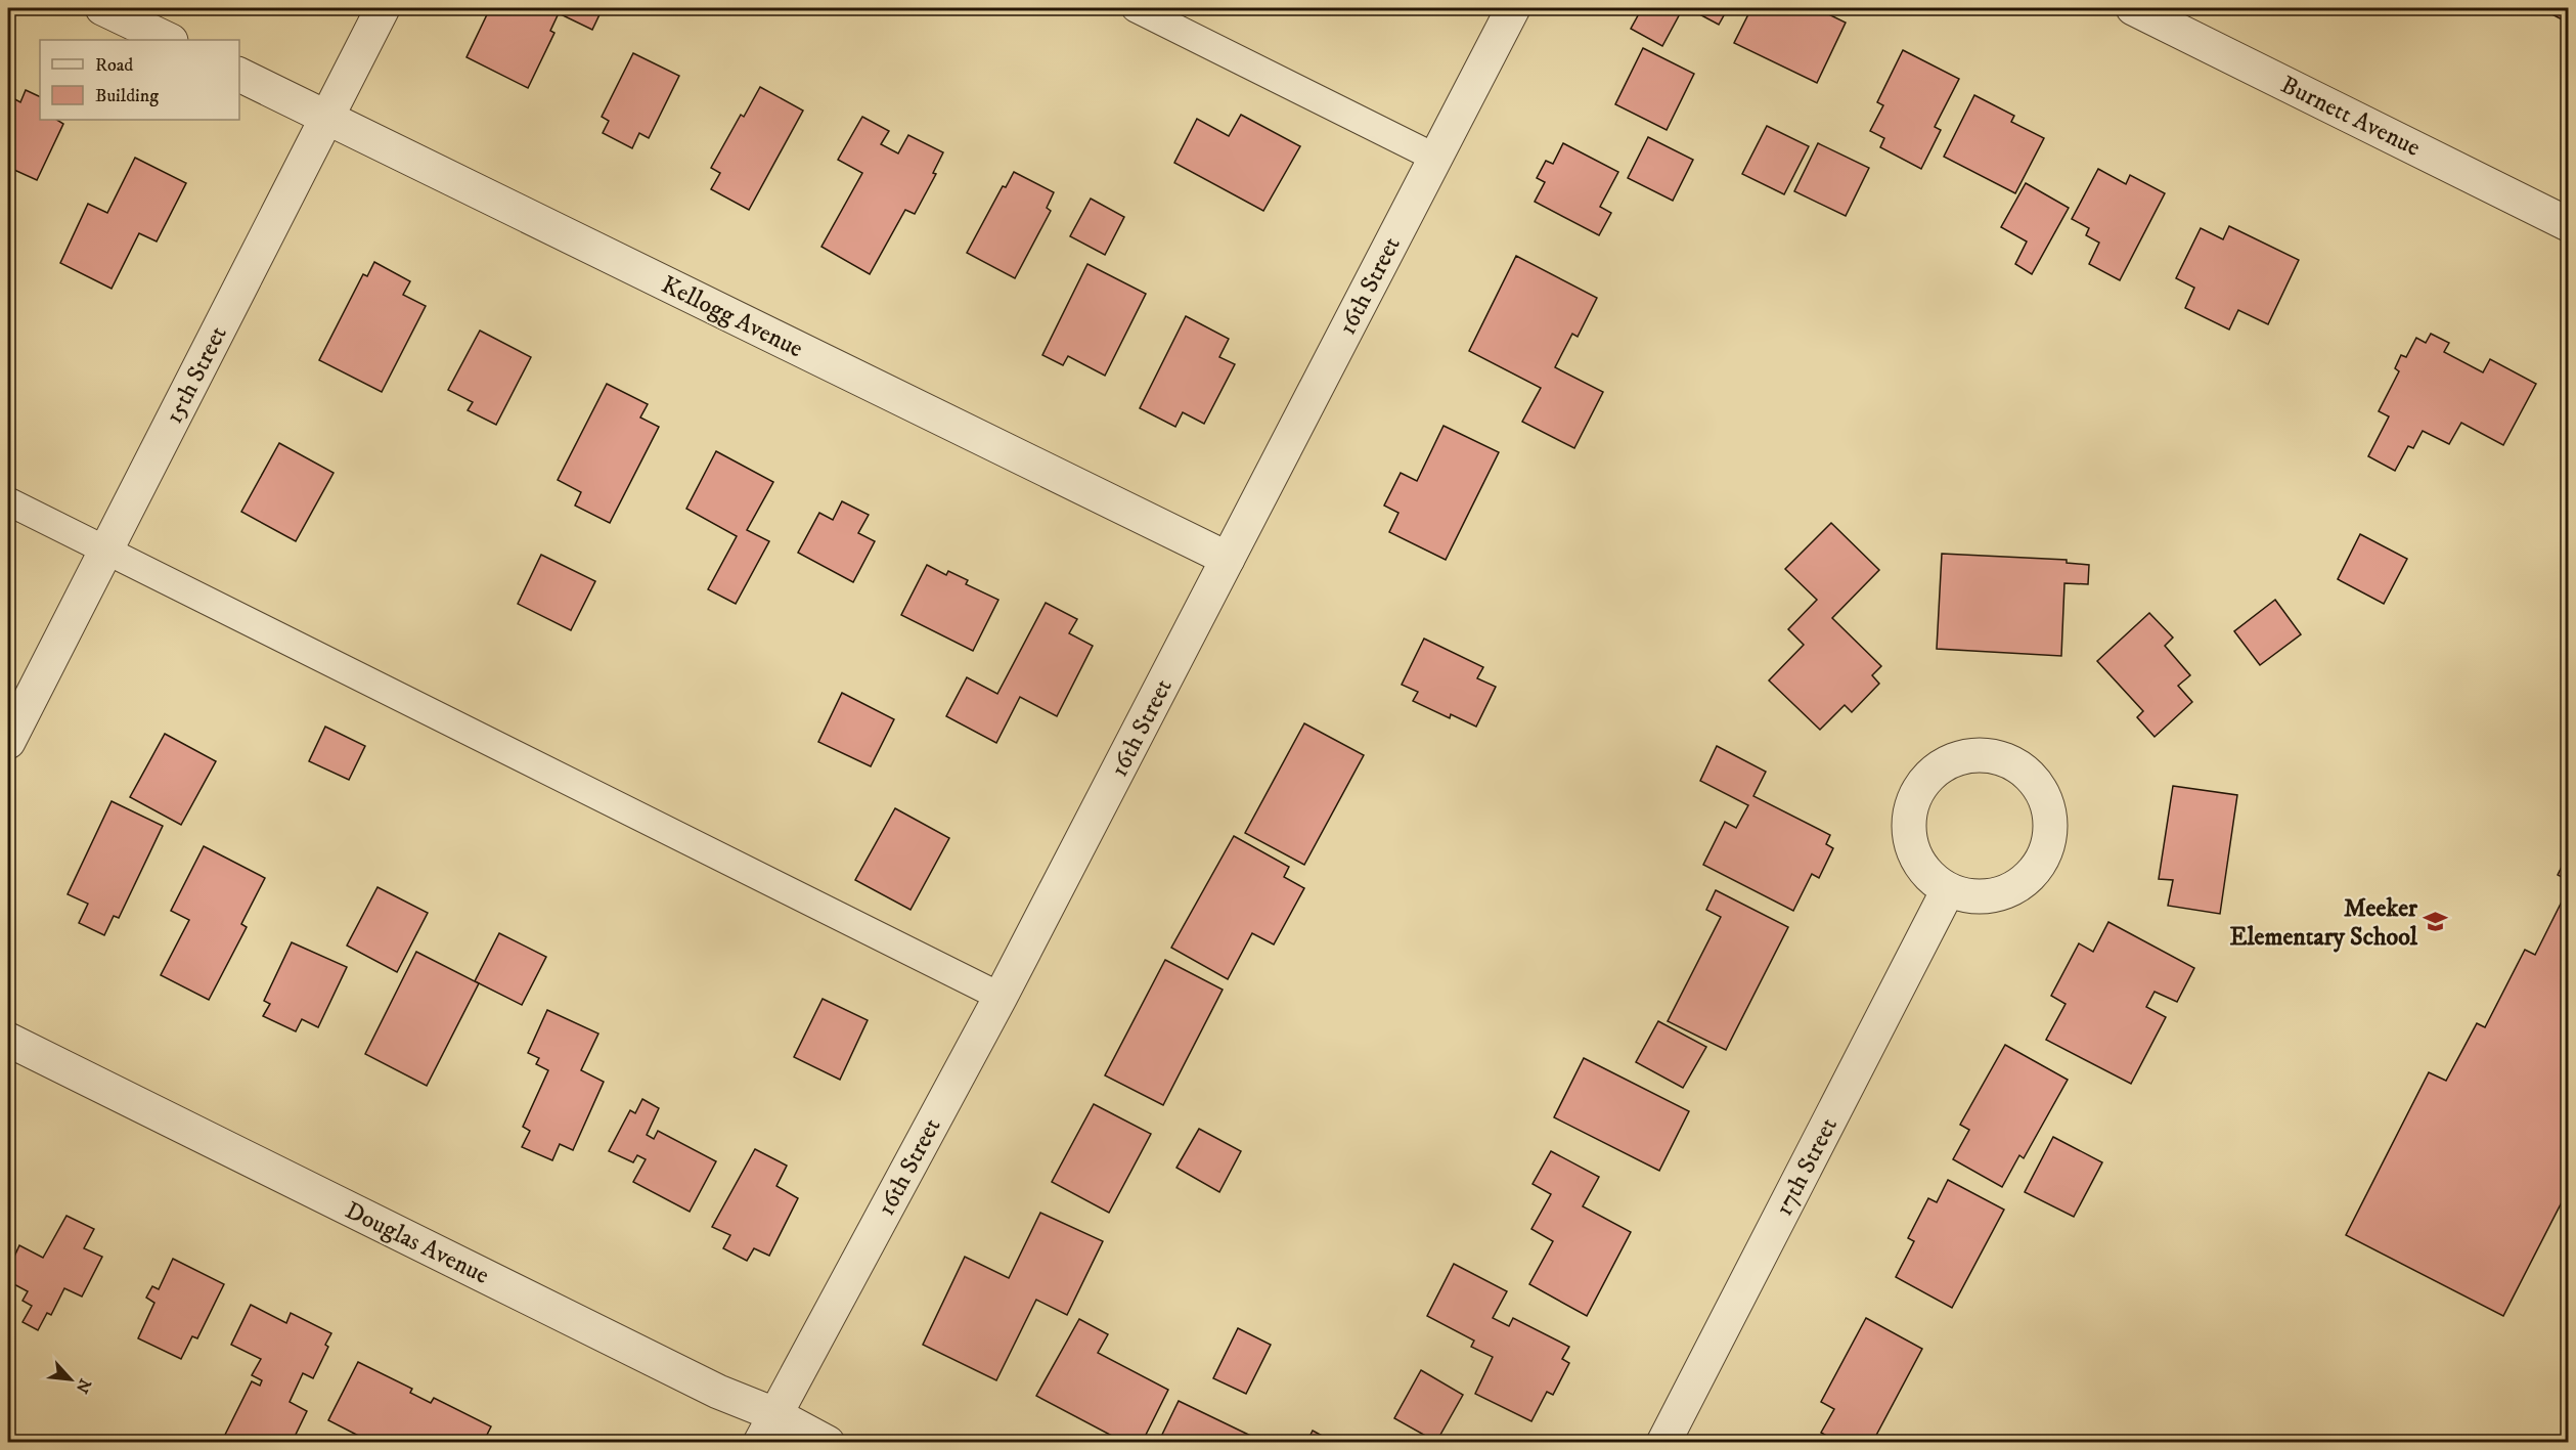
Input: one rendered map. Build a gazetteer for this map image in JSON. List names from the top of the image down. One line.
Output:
{"streets":{"street":["Burnett Avenue","16th Street","Kellogg Avenue","15th Street","17th Street","Douglas Avenue"]},"crossings":[["16th Street","Kellogg Avenue"],["16th Street","Douglas Avenue"],["Kellogg Avenue","15th Street"]],"places":{"school or university":["Meeker Elementary School"]},"legend":["Road","Building"],"north":"bottom right"}
